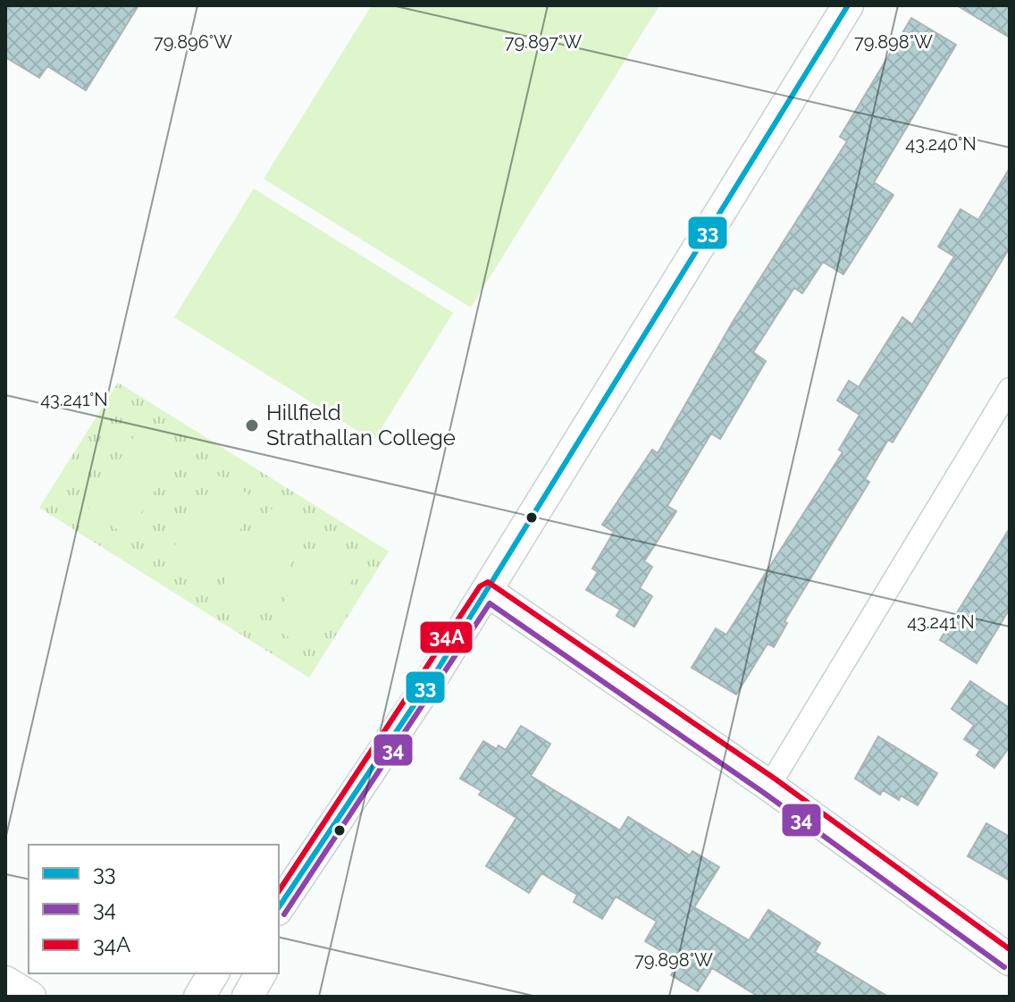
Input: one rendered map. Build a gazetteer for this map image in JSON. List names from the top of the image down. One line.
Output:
{"places":["Hillfield Strathallan College"],"lines":["transit line 33","transit line 34A","transit line 34"],"legend":["33","34","34A"],"coordinates":["79.896°W","79.898°W","79.897°W","43.240°N","43.241°N"]}
